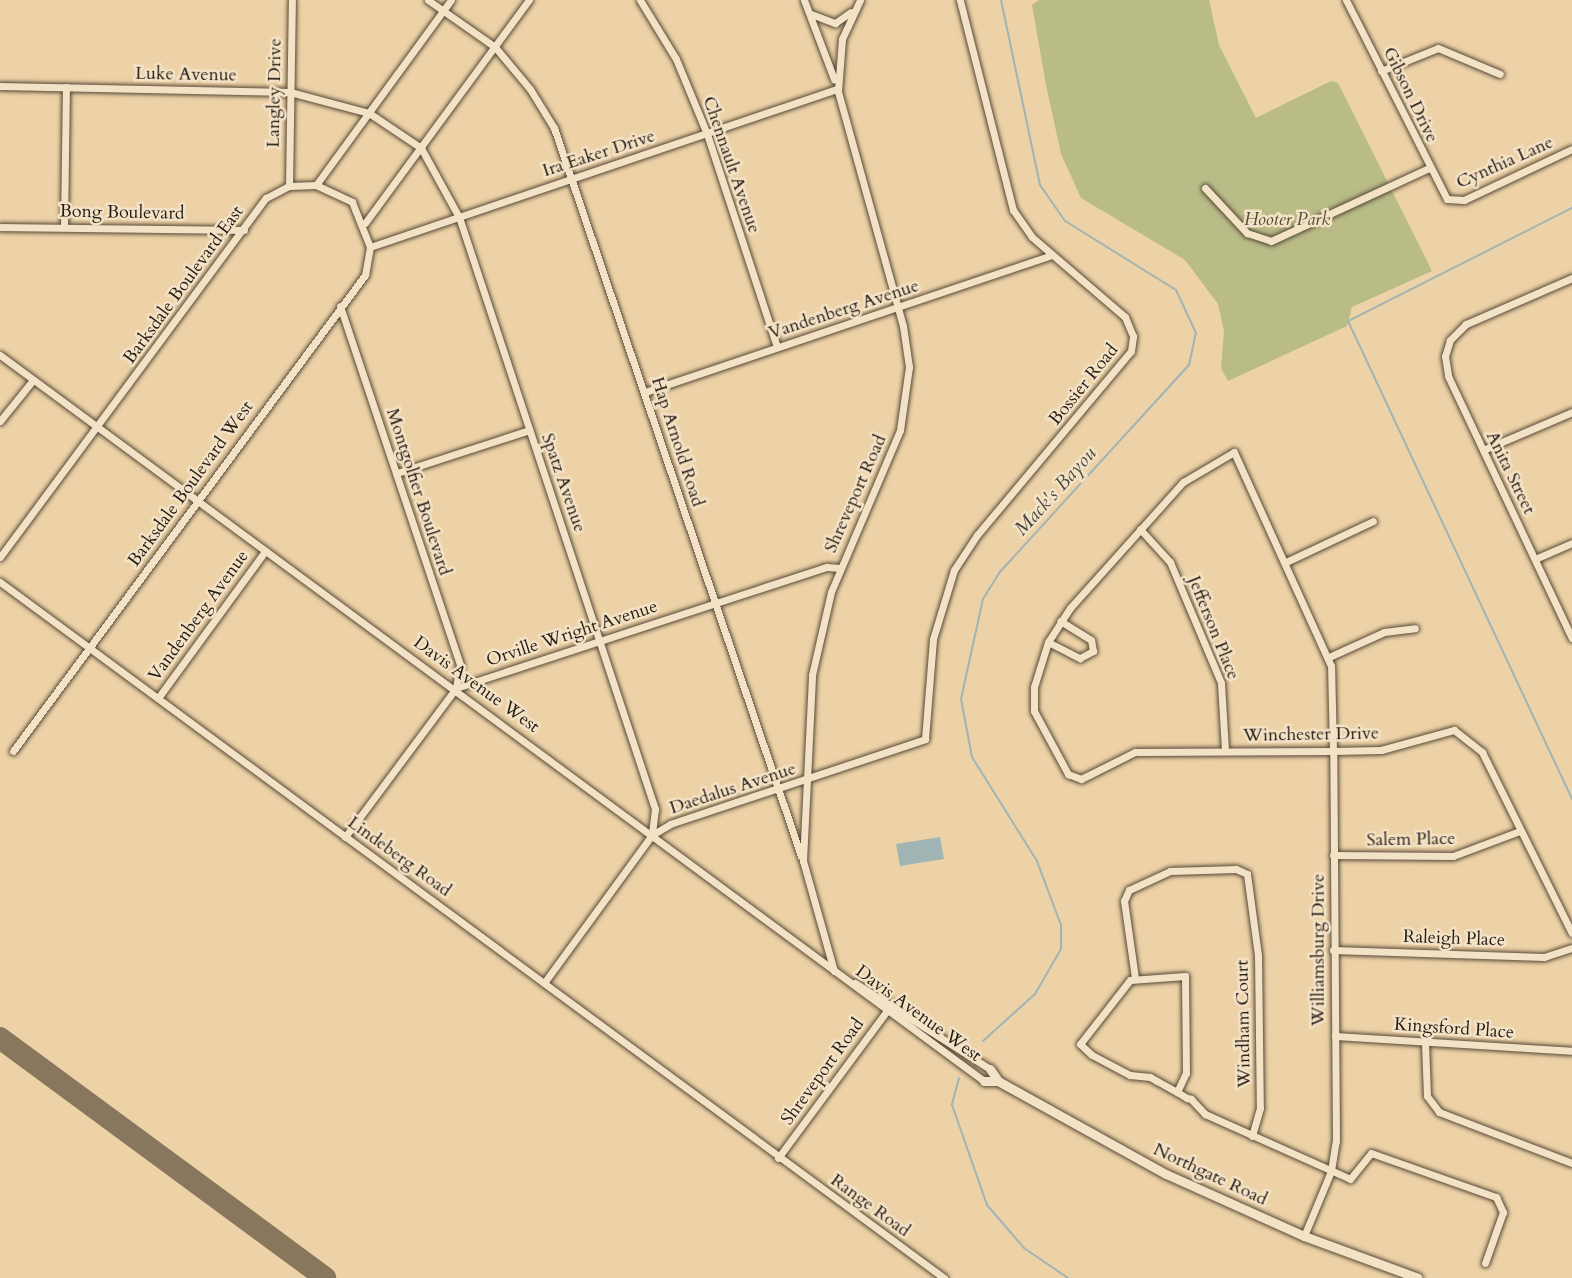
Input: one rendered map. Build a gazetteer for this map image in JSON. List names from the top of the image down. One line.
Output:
{"streets":{"main road":["Northgate Road"],"street":["Luke Avenue","Langley Drive","Gibson Drive","Ira Eaker Drive","Cynthia Lane","Chennault Avenue","Bong Boulevard","Barksdale Boulevard East","Vandenberg Avenue","Bossier Road","Hap Arnold Road","Anita Street","Spatz Avenue","Barksdale Boulevard West","Montgolfier Boulevard","Shreveport Road","Jefferson Place","Orville Wright Avenue","Davis Avenue West","Winchester Drive","Daedalus Avenue","Salem Place","Lindeberg Road","Raleigh Place","Williamsburg Drive","Windham Court","Kingsford Place","Range Road"]},"crossings":[["Luke Avenue","Langley Drive"],["Langley Drive","Barksdale Boulevard East"],["Gibson Drive","Cynthia Lane"],["Ira Eaker Drive","Chennault Avenue"],["Ira Eaker Drive","Hap Arnold Road"],["Ira Eaker Drive","Spatz Avenue"],["Ira Eaker Drive","Barksdale Boulevard West"],["Ira Eaker Drive","Shreveport Road"],["Chennault Avenue","Vandenberg Avenue"],["Bong Boulevard","Barksdale Boulevard East"],["Barksdale Boulevard East","Davis Avenue West"],["Vandenberg Avenue","Bossier Road"],["Vandenberg Avenue","Hap Arnold Road"],["Vandenberg Avenue","Shreveport Road"],["Vandenberg Avenue","Davis Avenue West"],["Vandenberg Avenue","Lindeberg Road"],["Bossier Road","Daedalus Avenue"],["Hap Arnold Road","Shreveport Road"],["Hap Arnold Road","Orville Wright Avenue"],["Hap Arnold Road","Daedalus Avenue"],["Spatz Avenue","Orville Wright Avenue"],["Spatz Avenue","Davis Avenue West"],["Spatz Avenue","Daedalus Avenue"],["Barksdale Boulevard West","Montgolfier Boulevard"],["Barksdale Boulevard West","Davis Avenue West"],["Barksdale Boulevard West","Lindeberg Road"],["Montgolfier Boulevard","Orville Wright Avenue"],["Montgolfier Boulevard","Davis Avenue West"],["Shreveport Road","Orville Wright Avenue"],["Shreveport Road","Davis Avenue West"],["Shreveport Road","Daedalus Avenue"],["Shreveport Road","Lindeberg Road"],["Shreveport Road","Range Road"],["Jefferson Place","Winchester Drive"],["Jefferson Place","Williamsburg Drive"],["Orville Wright Avenue","Davis Avenue West"],["Davis Avenue West","Daedalus Avenue"],["Davis Avenue West","Northgate Road"],["Winchester Drive","Salem Place"],["Winchester Drive","Williamsburg Drive"],["Salem Place","Williamsburg Drive"],["Lindeberg Road","Range Road"],["Raleigh Place","Williamsburg Drive"],["Williamsburg Drive","Kingsford Place"],["Williamsburg Drive","Northgate Road"]],"water":["Mack's Bayou"],"parks":["Hooter Park"]}
